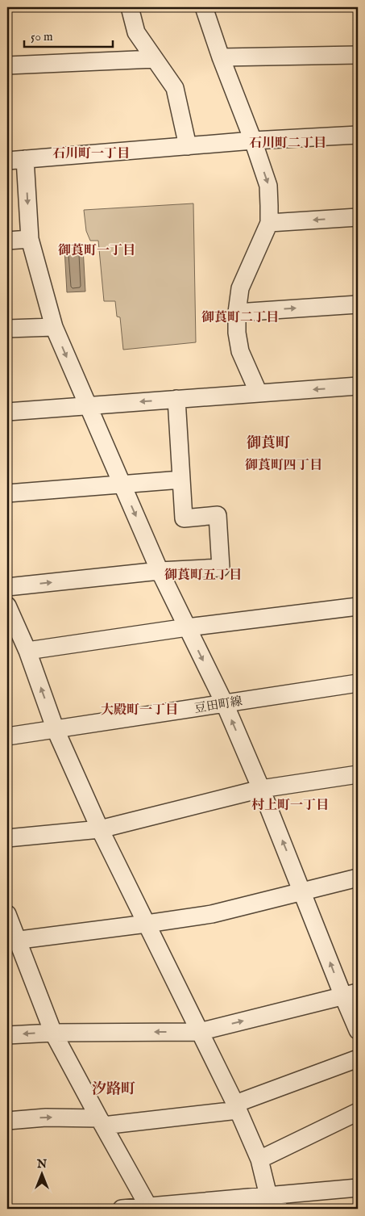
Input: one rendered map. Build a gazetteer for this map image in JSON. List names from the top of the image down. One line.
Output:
{"streets":{"street":["豆田町線"]},"districts":["石川町二丁目","石川町一丁目","御莨町一丁目","御莨町二丁目","御莨町","御莨町四丁目","御莨町五丁目","大殿町一丁目","村上町一丁目","汐路町"],"scale_bar":"50 m","north":"top"}
